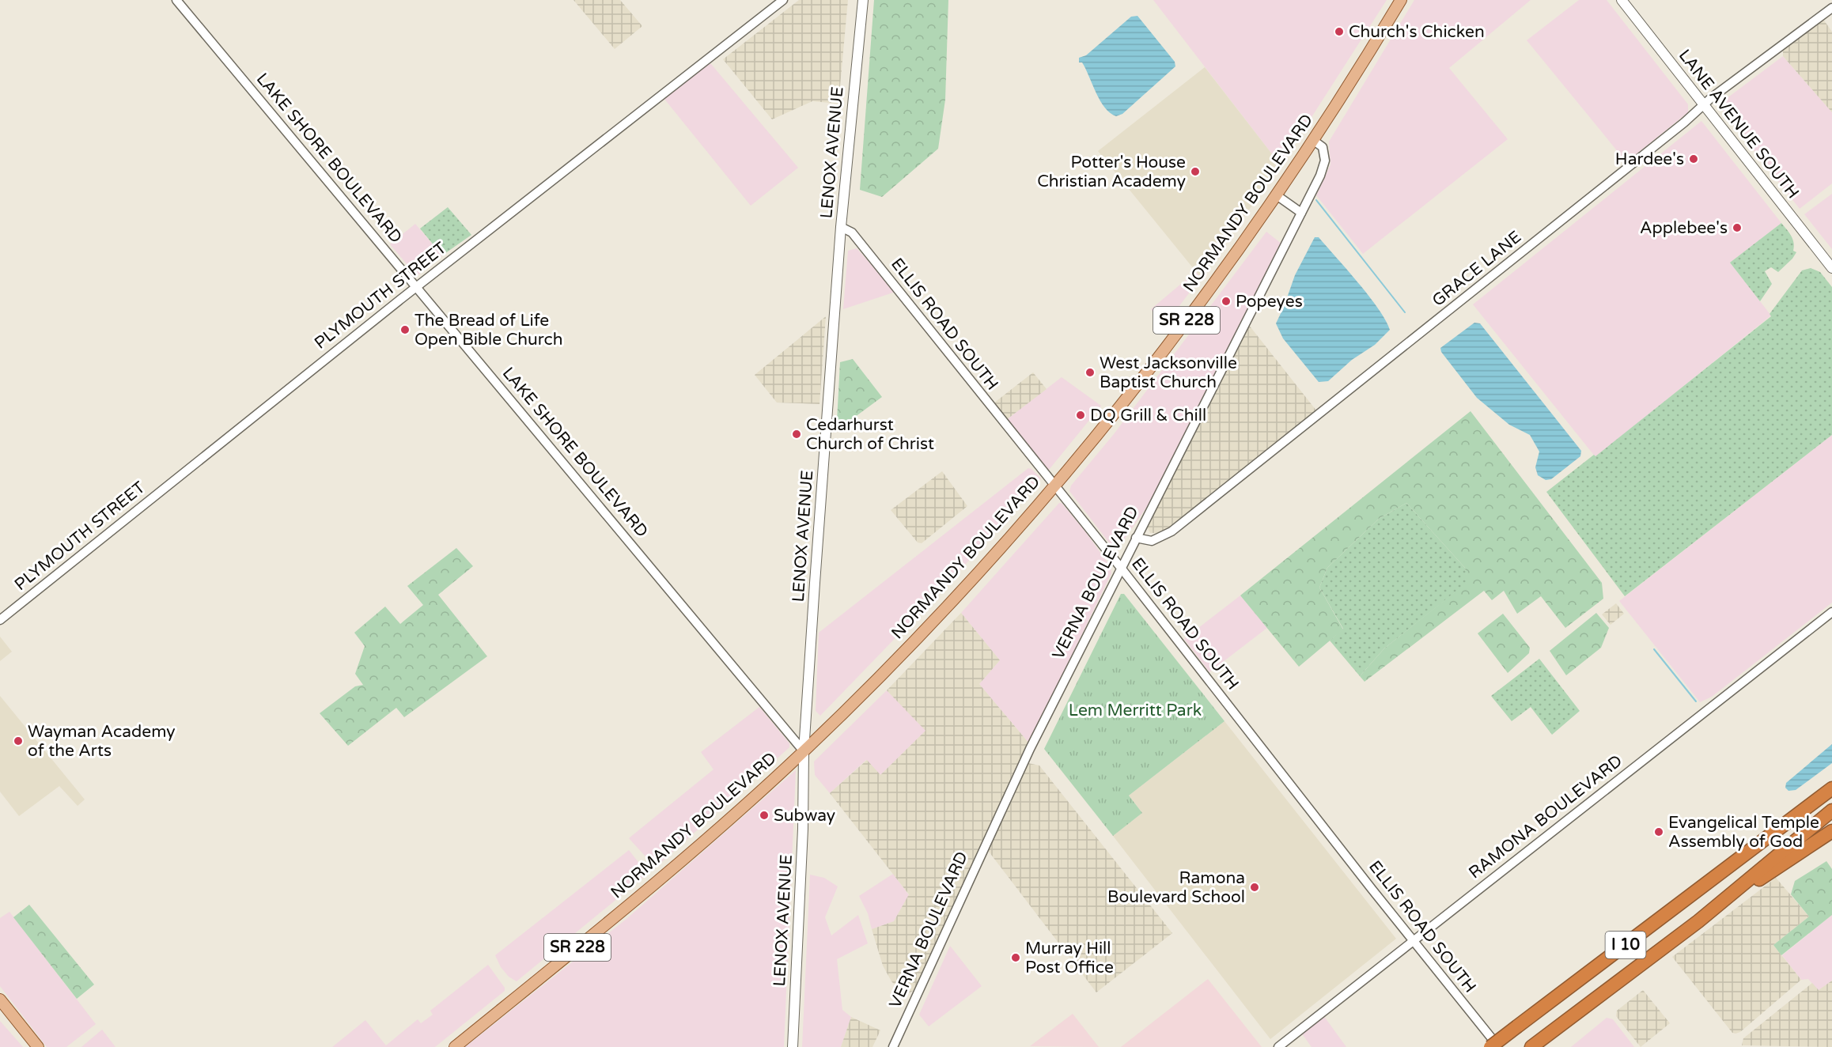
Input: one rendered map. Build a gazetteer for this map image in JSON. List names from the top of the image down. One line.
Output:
{"streets":{"highway":["I 10"],"main road":["LANE AVENUE SOUTH","LENOX AVENUE","NORMANDY BOULEVARD","SR 228"],"street":["LAKE SHORE BOULEVARD","GRACE LANE","PLYMOUTH STREET","ELLIS ROAD SOUTH","VERNA BOULEVARD","RAMONA BOULEVARD"]},"crossings":[["LANE AVENUE SOUTH","GRACE LANE"],["LENOX AVENUE","LAKE SHORE BOULEVARD"],["LENOX AVENUE","NORMANDY BOULEVARD"],["LENOX AVENUE","ELLIS ROAD SOUTH"],["LAKE SHORE BOULEVARD","NORMANDY BOULEVARD"],["LAKE SHORE BOULEVARD","PLYMOUTH STREET"],["NORMANDY BOULEVARD","ELLIS ROAD SOUTH"],["NORMANDY BOULEVARD","VERNA BOULEVARD"],["GRACE LANE","VERNA BOULEVARD"],["ELLIS ROAD SOUTH","VERNA BOULEVARD"],["ELLIS ROAD SOUTH","RAMONA BOULEVARD"]],"parks":["Lem Merritt Park"],"places":["Church's Chicken","Hardee's","Potter's House Christian Academy","Applebee's","Popeyes","The Bread of Life Open Bible Church","West Jacksonville Baptist Church","DQ Grill & Chill","Cedarhurst Church of Christ","Wayman Academy of the Arts","Subway","Evangelical Temple Assembly of God","Ramona Boulevard School","Murray Hill Post Office"]}
